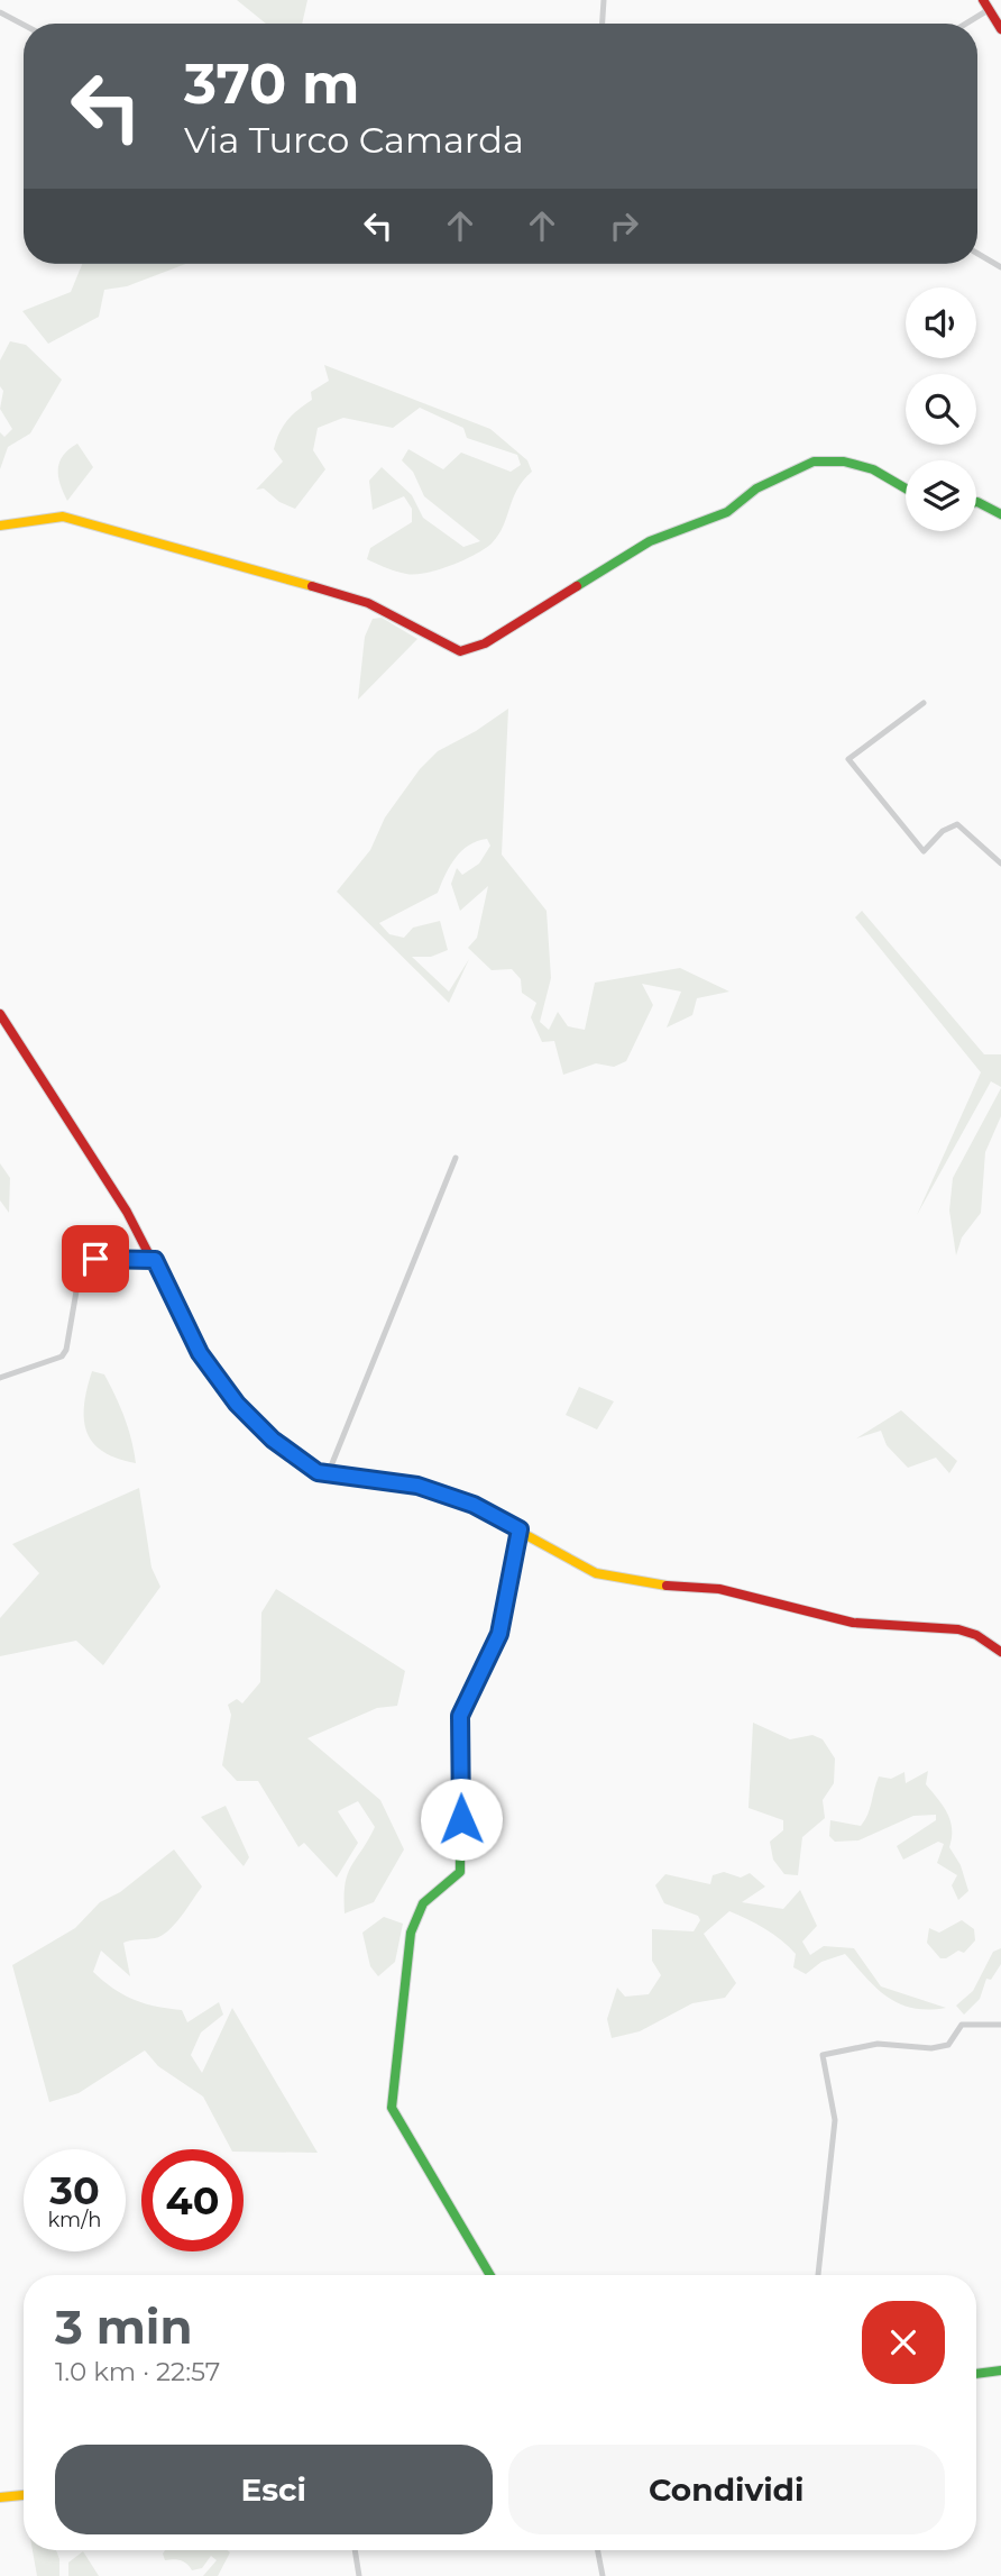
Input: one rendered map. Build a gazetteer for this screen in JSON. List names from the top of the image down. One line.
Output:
{"page":{"turn":["370 m","Via Turco Camarda"],"speed":"30 km/h","limit":"40","heading":["3 min","1.0 km · 22:57"],"buttons":["Esci","Condividi"]}}
